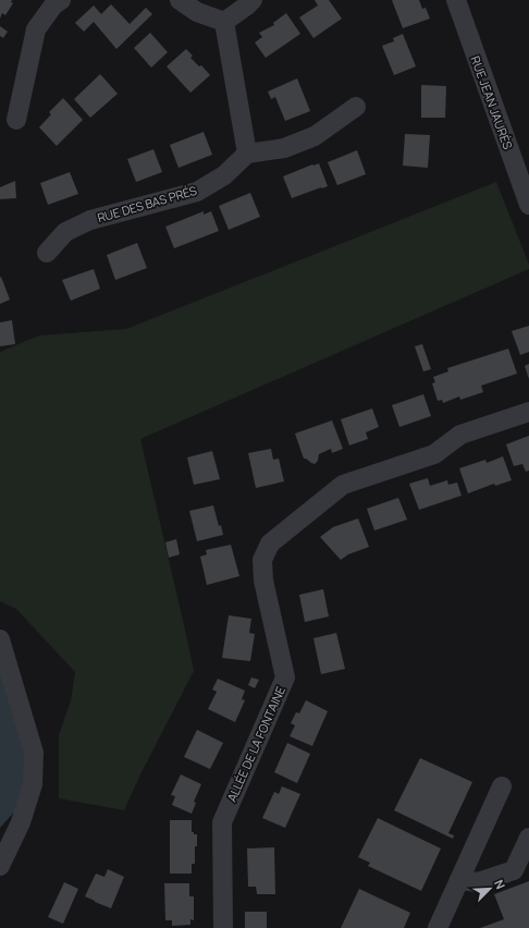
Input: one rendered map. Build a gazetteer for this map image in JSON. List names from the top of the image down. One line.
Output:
{"streets":{"street":["RUE JEAN JAURÈS","RUE DES BAS PRÉS","ALLÉE DE LA FONTAINE"]},"north":"top right"}
